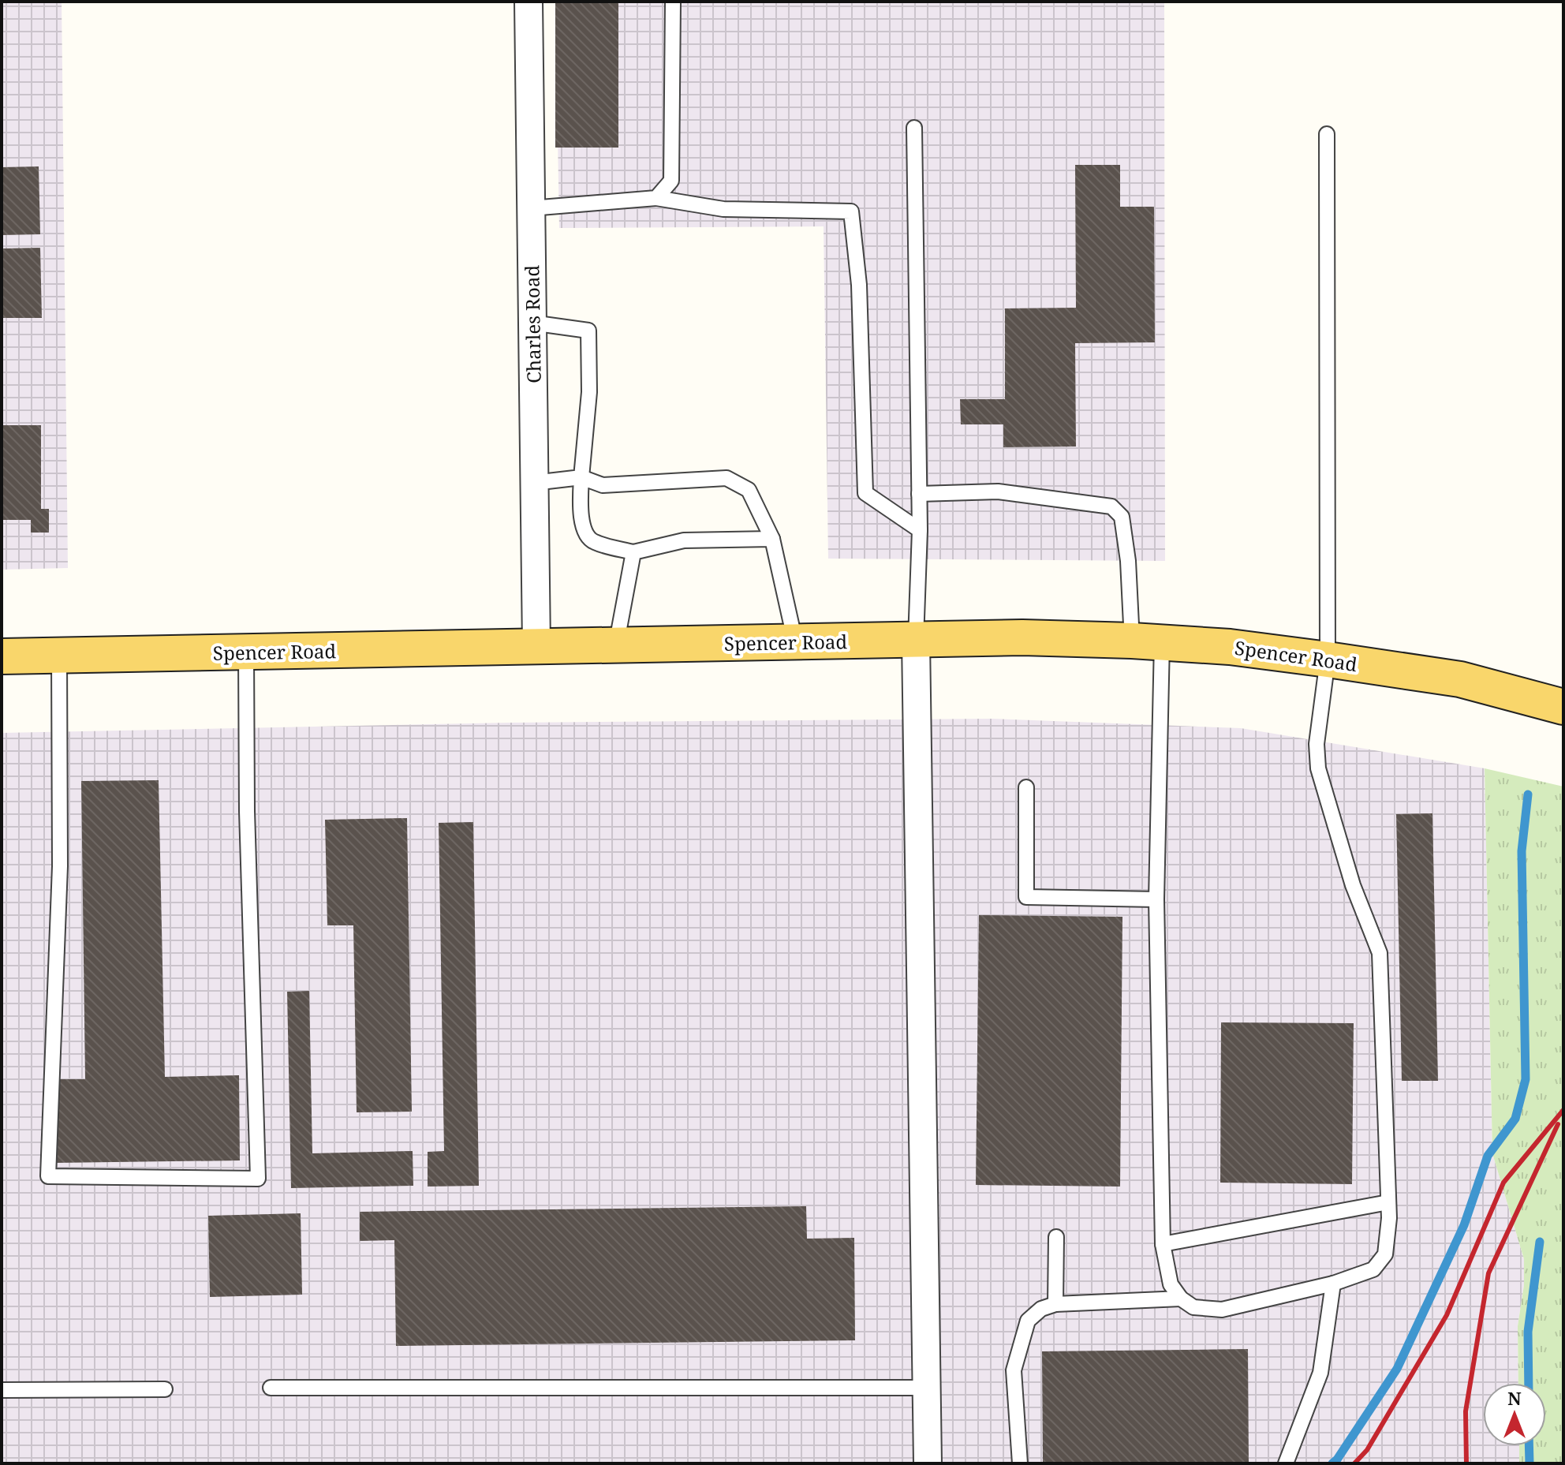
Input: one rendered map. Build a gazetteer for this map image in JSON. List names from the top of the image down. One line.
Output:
{"streets":{"main road":["Spencer Road"],"street":["Charles Road"]},"crossings":[["Charles Road","Spencer Road"]],"north":"top"}
